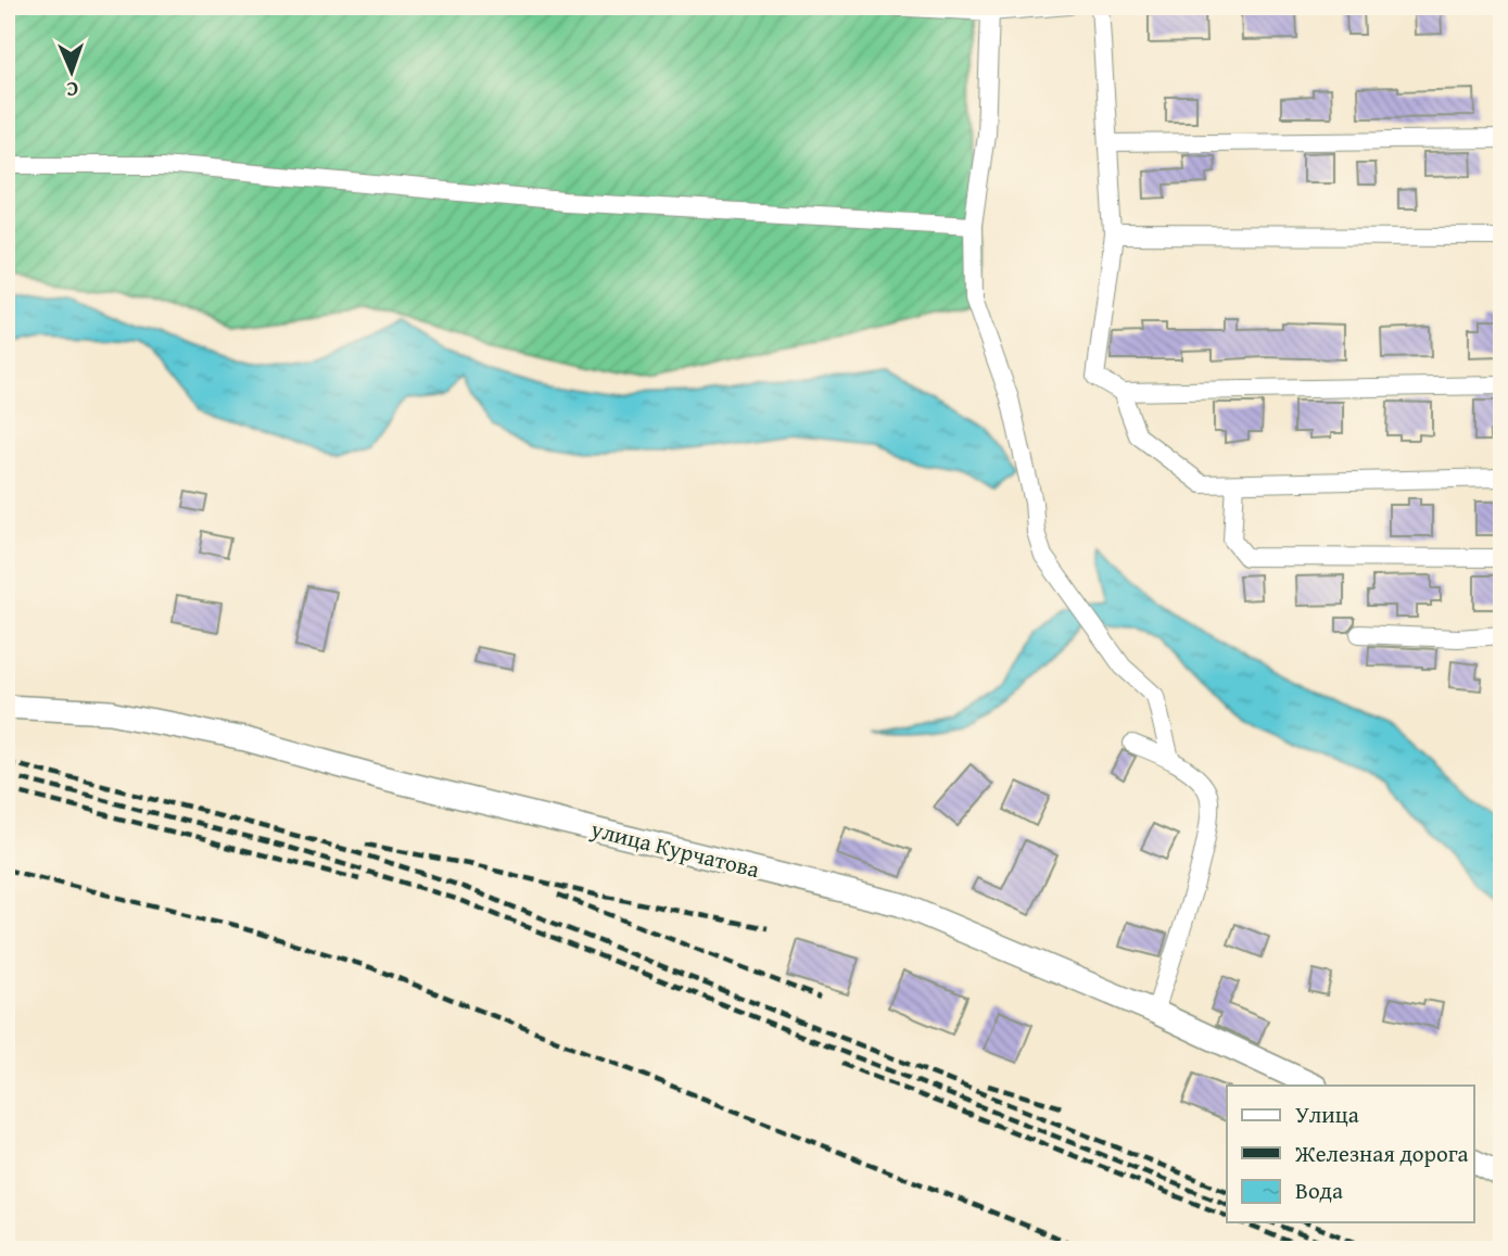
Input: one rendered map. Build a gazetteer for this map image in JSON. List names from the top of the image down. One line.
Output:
{"streets":{"street":["улица Курчатова"]},"legend":["Улица","Железная дорога","Вода"],"north":"bottom"}
